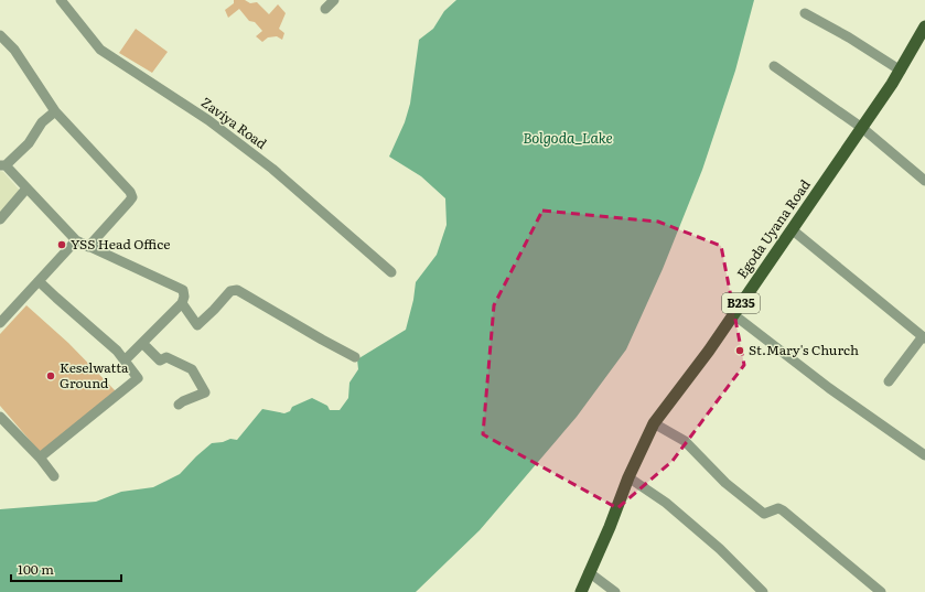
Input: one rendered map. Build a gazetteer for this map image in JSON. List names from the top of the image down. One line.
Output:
{"streets":{"main road":["Egoda Uyana Road","B235"],"street":["Zaviya Road"]},"water":["Bolgoda_Lake"],"places":["YSS Head Office","St.Mary's Church","Keselwatta Ground"],"scale_bar":"100 m"}
